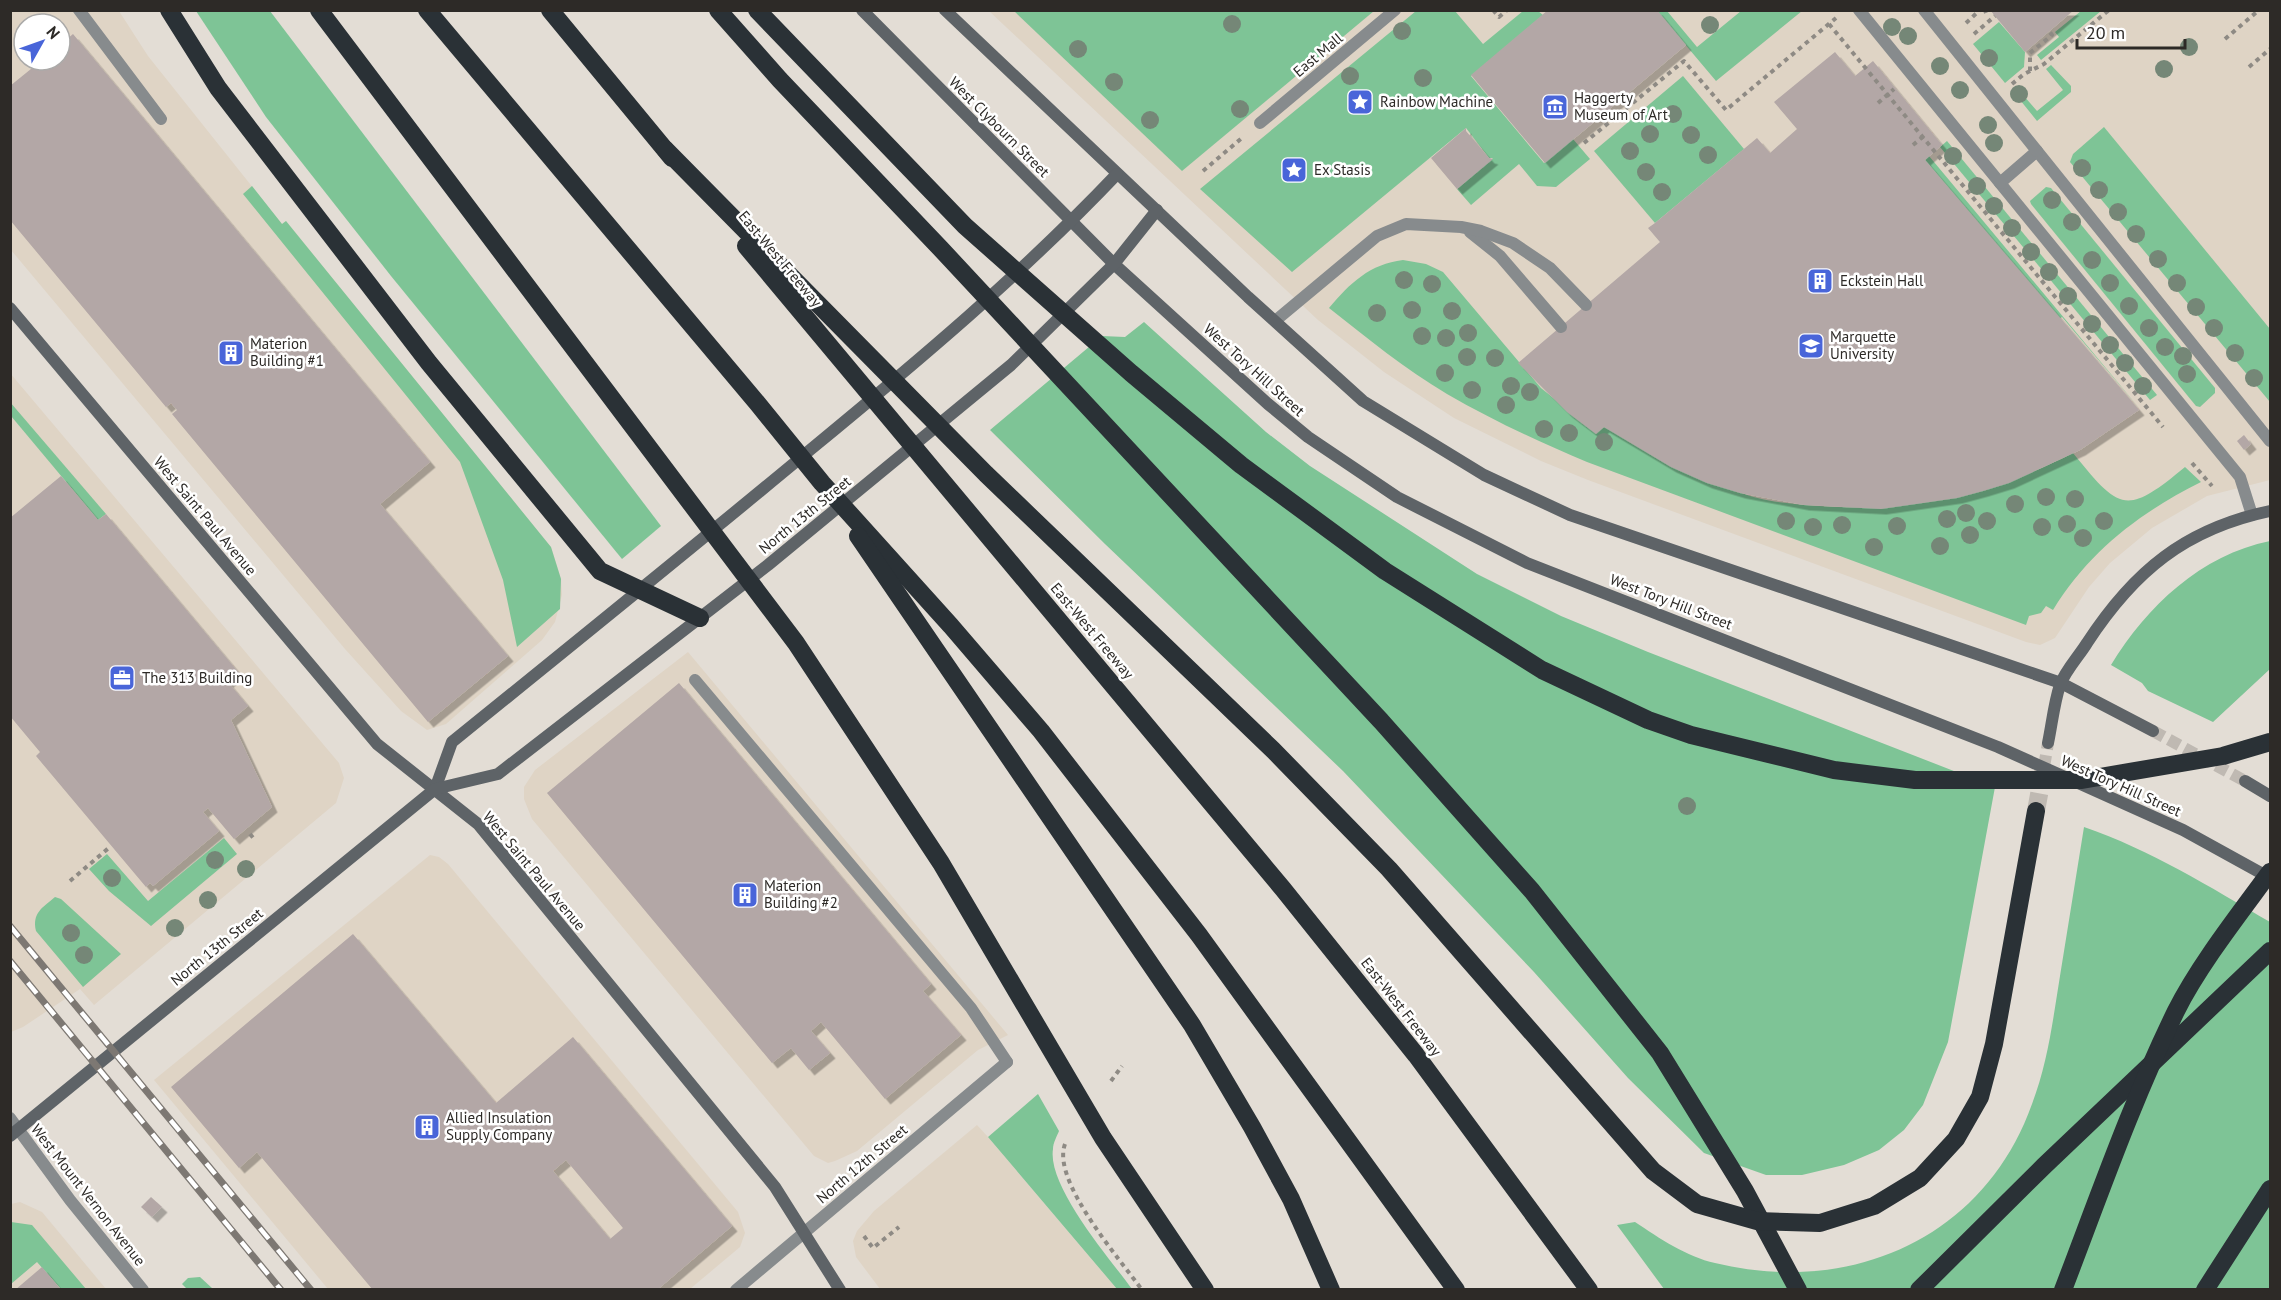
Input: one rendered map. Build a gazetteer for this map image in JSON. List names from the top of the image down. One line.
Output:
{"streets":{"highway":["East-West Freeway"],"street":["East Mall","West Clybourn Street","West Tory Hill Street","North 13th Street","West Saint Paul Avenue","North 12th Street","West Mount Vernon Avenue"]},"crossings":[["West Clybourn Street","West Tory Hill Street"],["West Clybourn Street","North 13th Street"],["West Tory Hill Street","North 13th Street"],["North 13th Street","West Saint Paul Avenue"],["North 13th Street","West Mount Vernon Avenue"],["West Saint Paul Avenue","North 12th Street"]],"places":{"place":["Rainbow Machine","Ex Stasis"],"museum":["Haggerty Museum of Art"],"building":["Eckstein Hall","Materion Building #1","Materion Building #2","Allied Insulation Supply Company"],"school or university":["Marquette University"],"office":["The 313 Building"]},"scale_bar":"20 m","north":"top right"}
